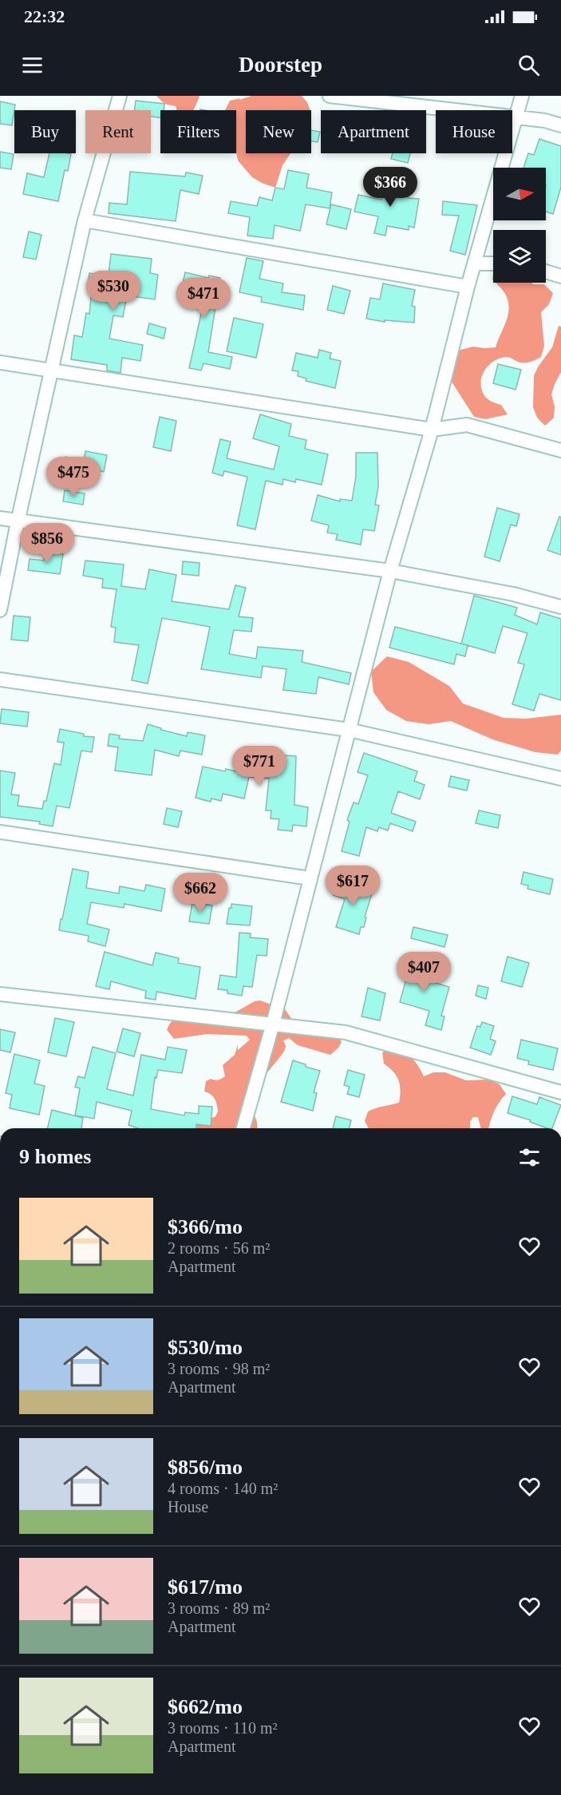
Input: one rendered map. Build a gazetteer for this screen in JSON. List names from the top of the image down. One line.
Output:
{"north":"right","page":{"status":"22:32","header":"Doorstep","chip":["Buy","Rent","Filters","New","Apartment","House"],"price":["$366","$530","$471","$475","$856","$771","$617","$662","$407"],"heading":"9 homes","list":[{"name":"$366/mo","note":"2 rooms · 56 m² · Apartment"},{"name":"$530/mo","note":"3 rooms · 98 m² · Apartment"},{"name":"$856/mo","note":"4 rooms · 140 m² · House"},{"name":"$617/mo","note":"3 rooms · 89 m² · Apartment"},{"name":"$662/mo","note":"3 rooms · 110 m² · Apartment"}]}}
